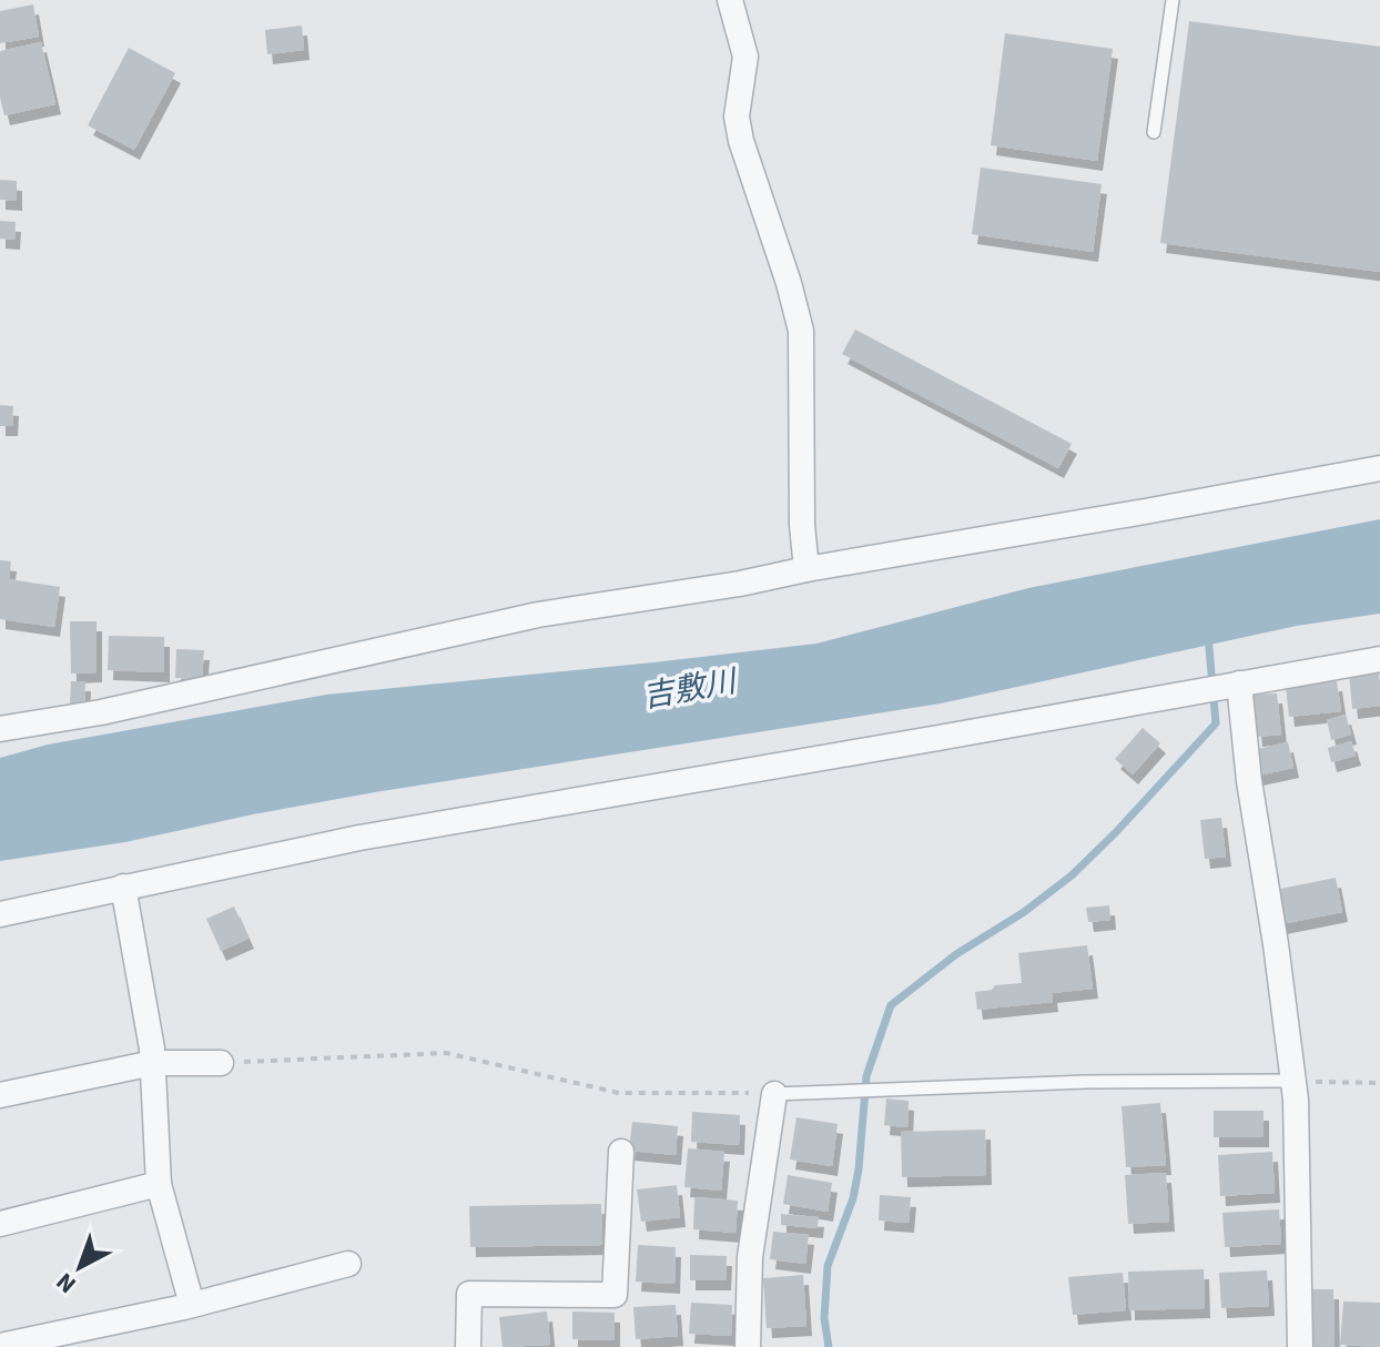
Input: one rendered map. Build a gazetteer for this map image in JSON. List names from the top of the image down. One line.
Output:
{"water":["吉敷川"],"north":"bottom left"}
